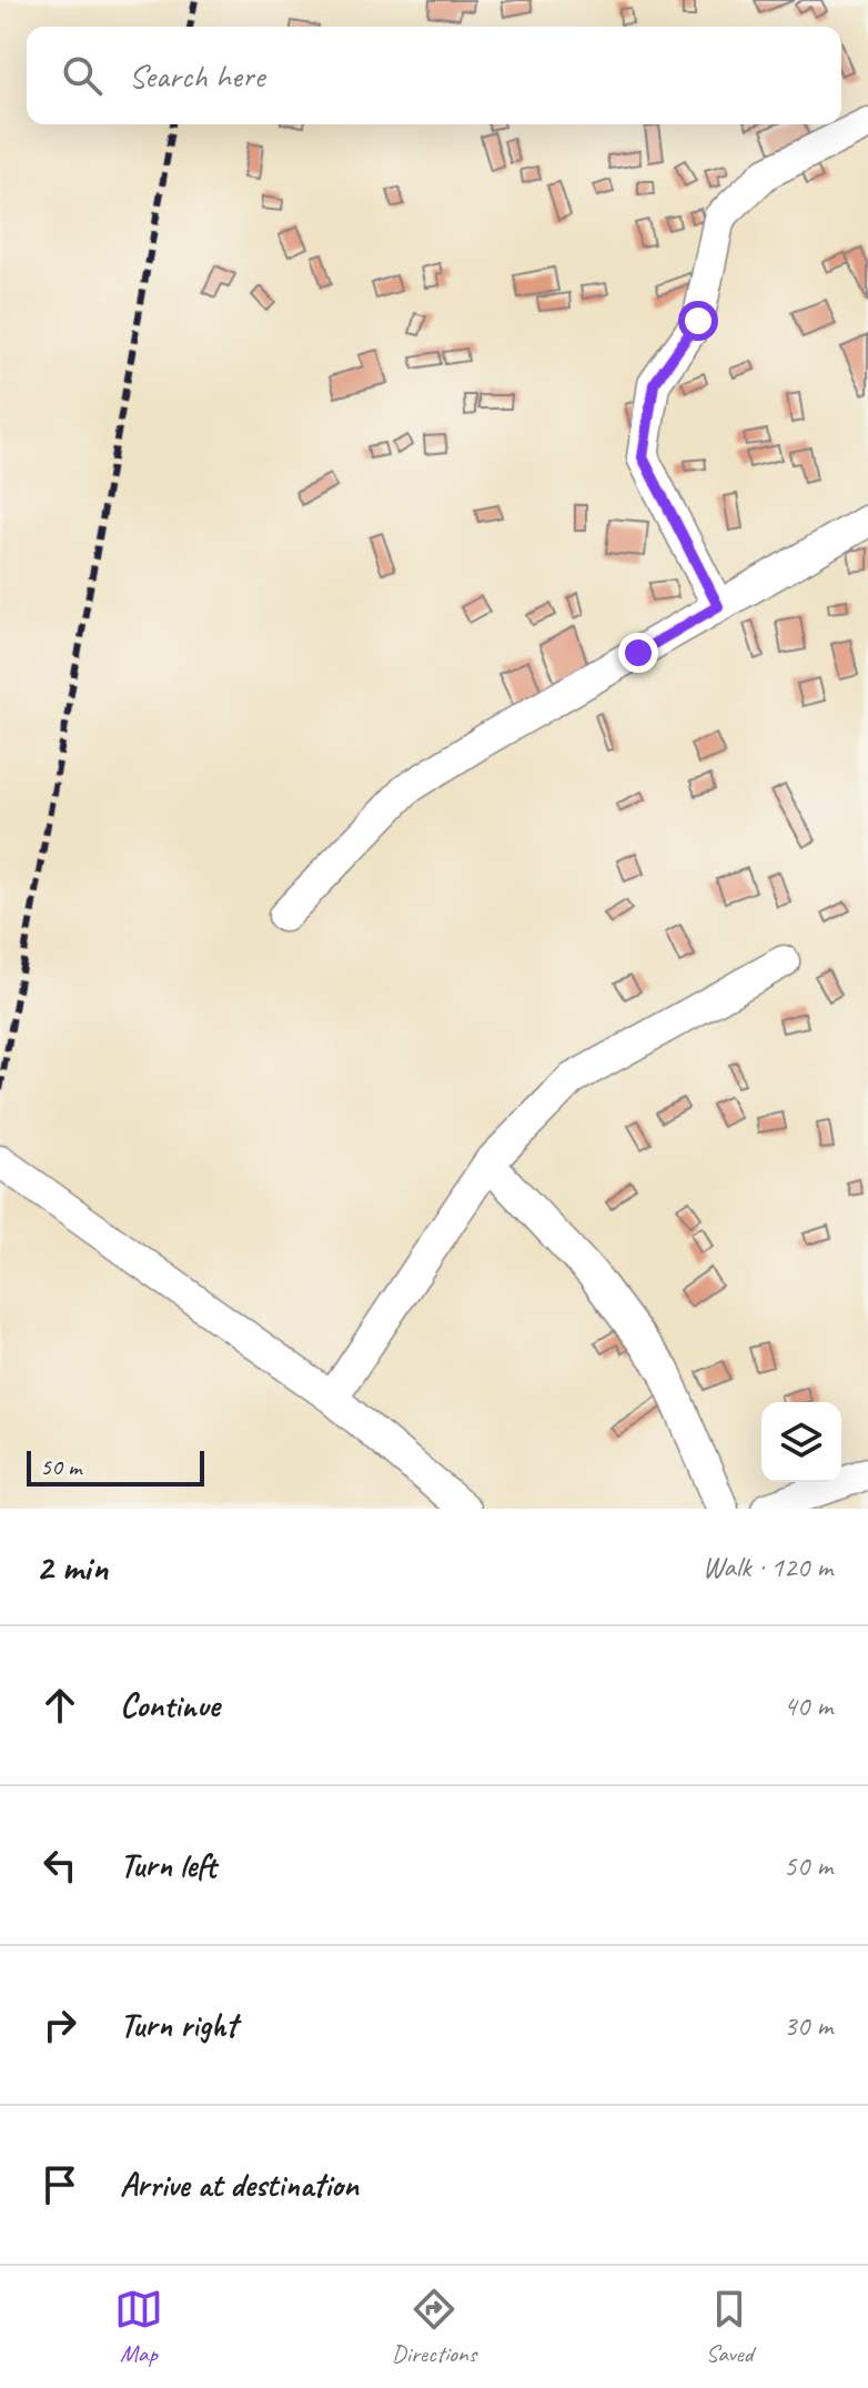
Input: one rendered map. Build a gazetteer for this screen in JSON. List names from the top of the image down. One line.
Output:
{"scale_bar":"50 m","page":{"search":"Search here","scale":"50 m","heading":["2 min","Walk · 120 m"],"list":[["Continue","40 m"],["Turn left","50 m"],["Turn right","30 m"],"Arrive at destination"],"nav":["Map","Directions","Saved"]}}
